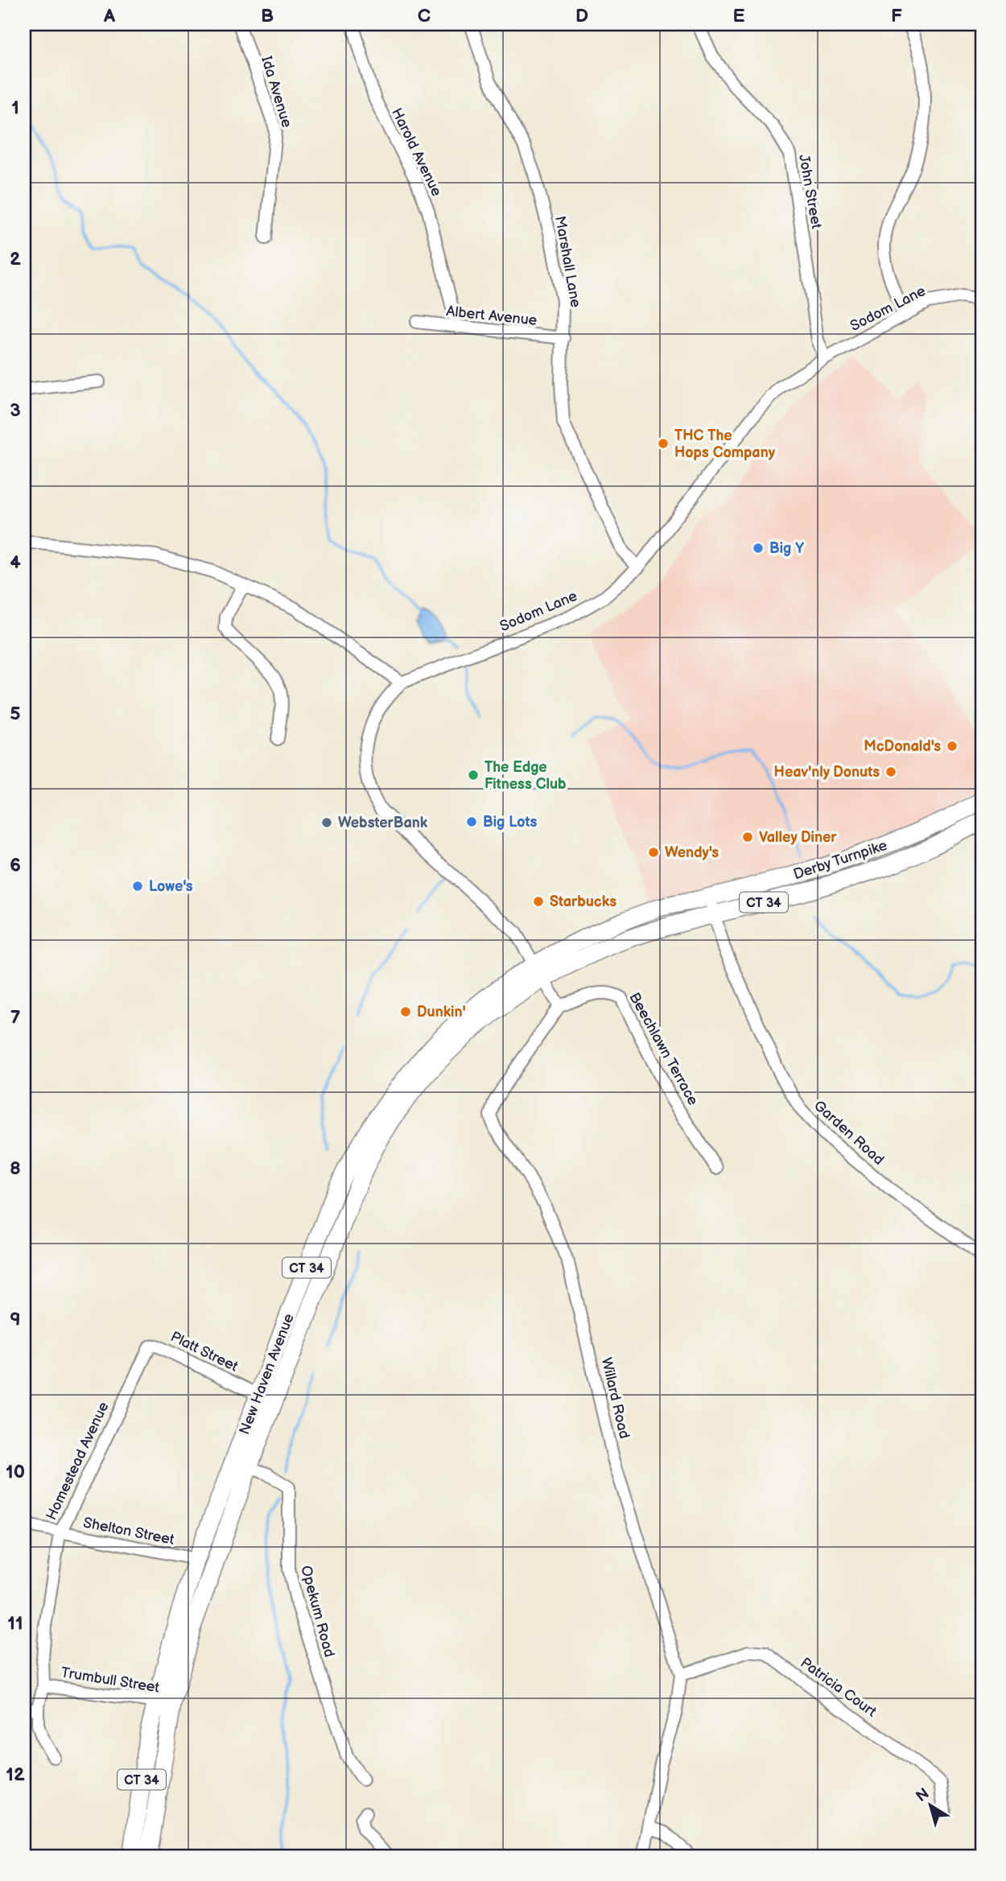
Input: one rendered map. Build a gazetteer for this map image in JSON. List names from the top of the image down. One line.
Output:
{"streets":{"highway":["Derby Turnpike","CT 34","New Haven Avenue"],"street":["Ida Avenue","Harold Avenue","John Street","Marshall Lane","Sodom Lane","Albert Avenue","Beechlawn Terrace","Garden Road","Platt Street","Willard Road","Homestead Avenue","Shelton Street","Opekum Road","Trumbull Street","Patricia Court"]},"crossings":[["Harold Avenue","Albert Avenue"],["John Street","Sodom Lane"],["Marshall Lane","Sodom Lane"],["Marshall Lane","Albert Avenue"],["Sodom Lane","Derby Turnpike"],["Sodom Lane","New Haven Avenue"],["Derby Turnpike","Garden Road"],["Derby Turnpike","New Haven Avenue"],["Beechlawn Terrace","Willard Road"],["Platt Street","New Haven Avenue"],["Platt Street","Homestead Avenue"],["New Haven Avenue","Shelton Street"],["New Haven Avenue","Opekum Road"],["New Haven Avenue","Trumbull Street"],["Willard Road","Patricia Court"],["Homestead Avenue","Shelton Street"],["Homestead Avenue","Trumbull Street"]],"places":["THC The Hops Company","Big Y","McDonald's","Heav'nly Donuts","The Edge Fitness Club","Big Lots","WebsterBank","Valley Diner","Wendy's","Lowe's","Starbucks","Dunkin'"],"north":"top left","grid":{"columns":["A","B","C","D","E","F"],"rows":["1","2","3","4","5","6","7","8","9","10","11","12"]}}
